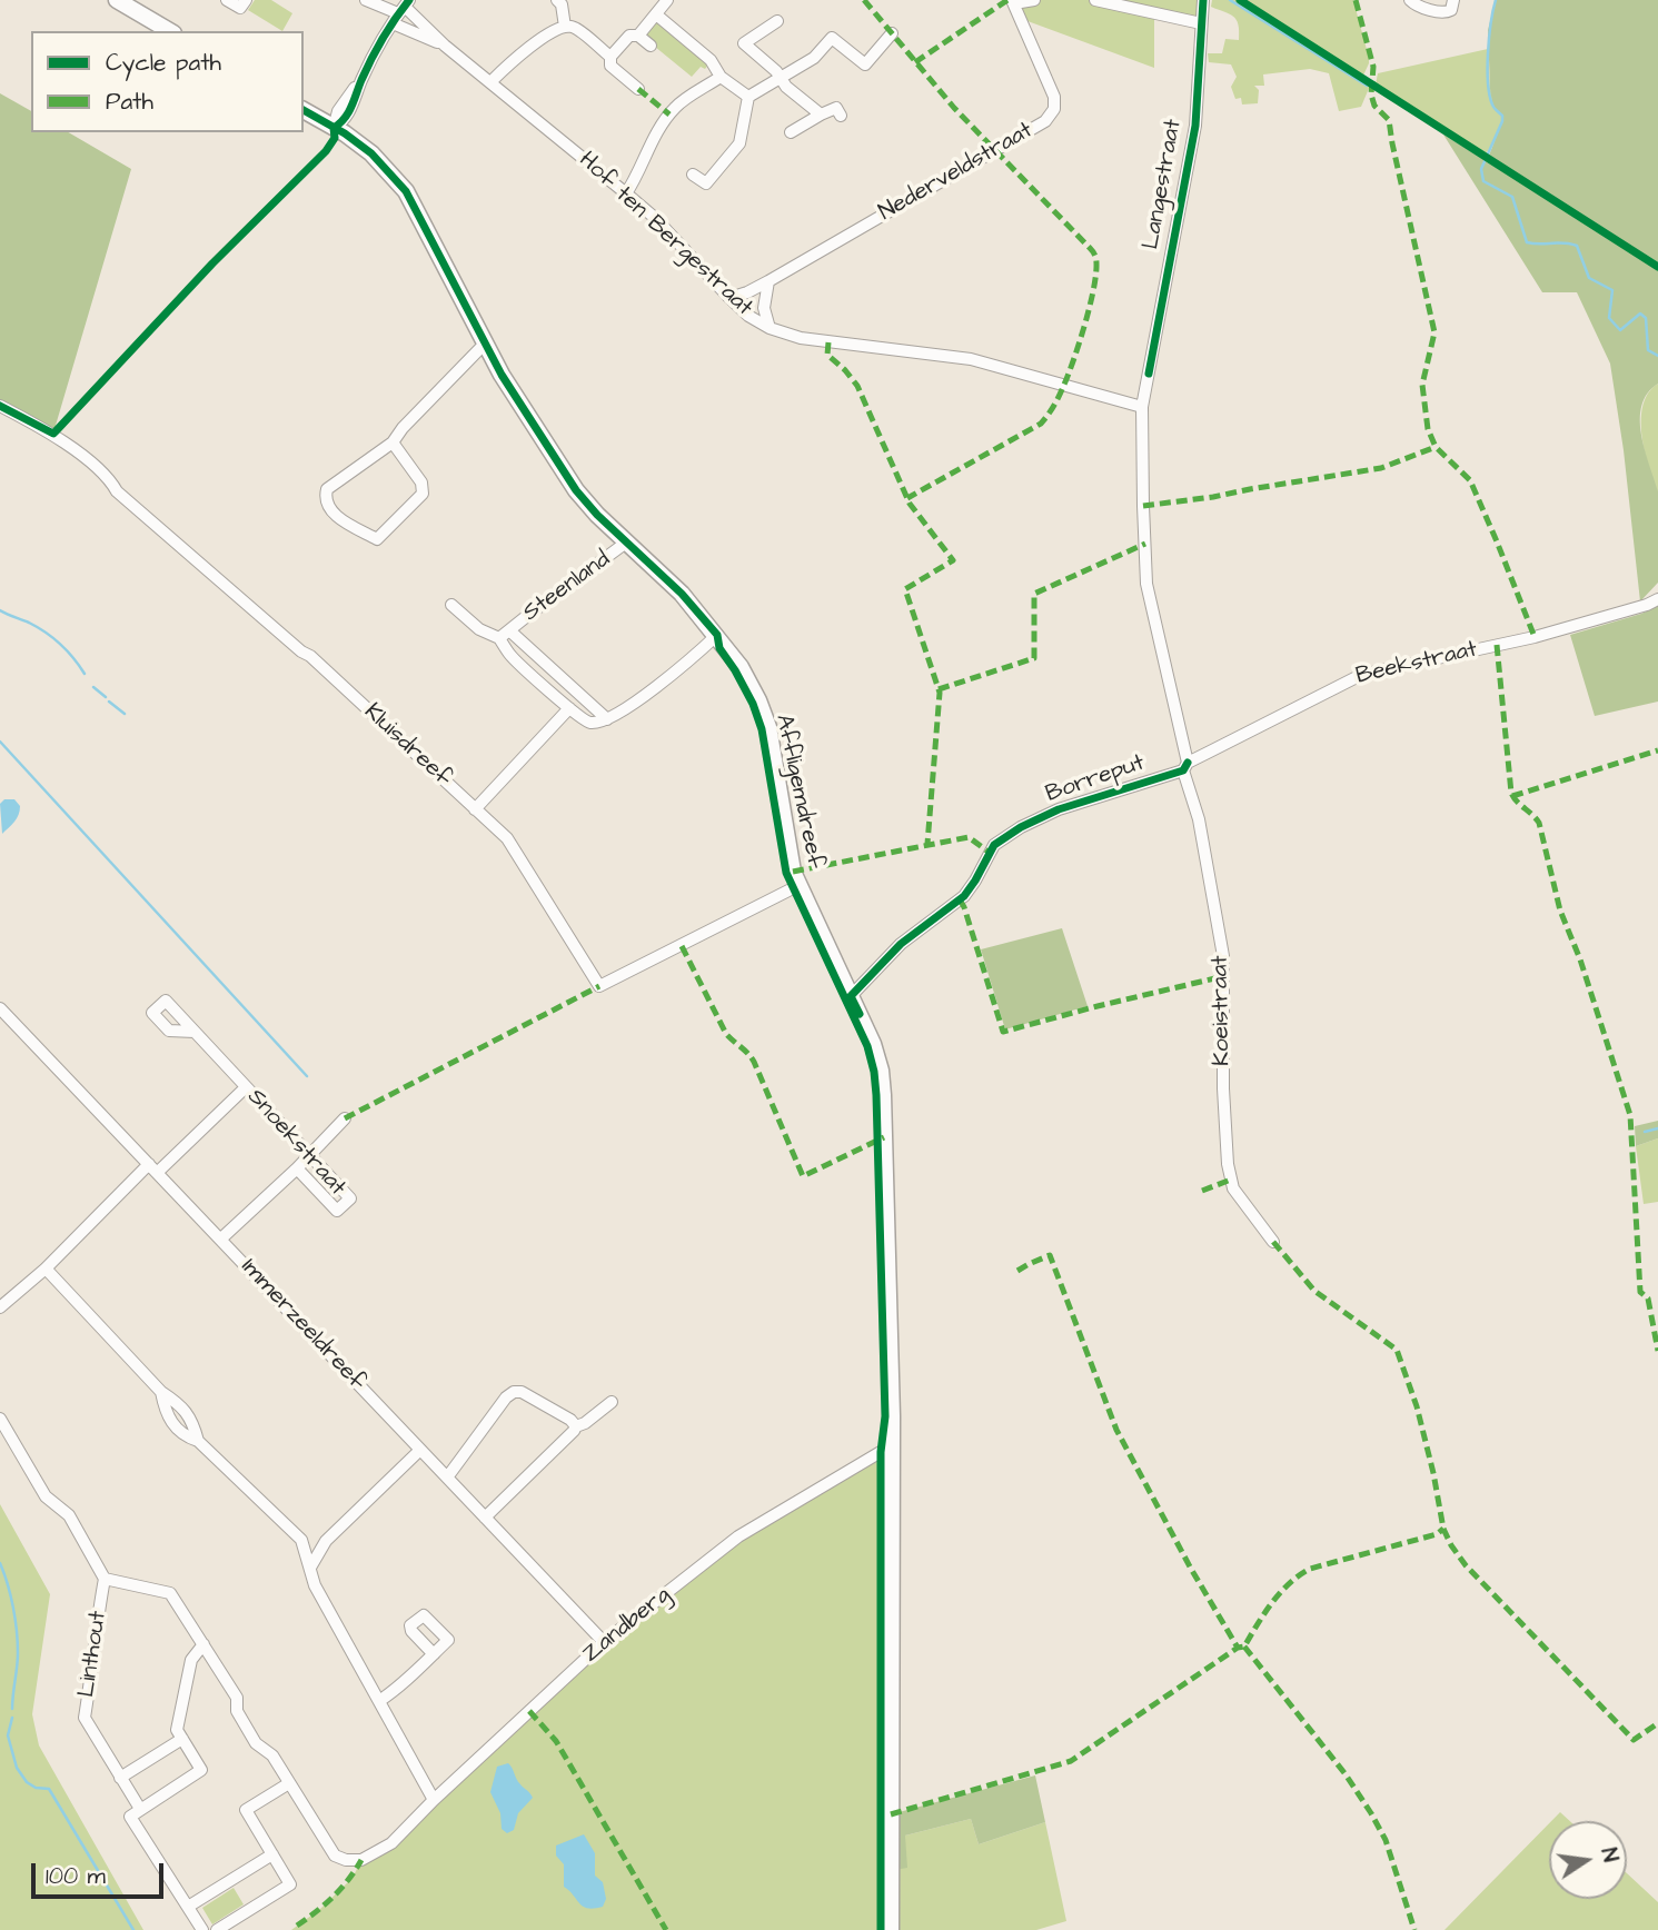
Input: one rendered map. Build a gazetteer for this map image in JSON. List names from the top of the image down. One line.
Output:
{"streets":{"street":["Nederveldstraat","Langestraat","Hof ten Bergestraat","Steenland","Beekstraat","Kluisdreef","Borreput","Affligemdreef","Koeistraat","Snoekstraat","Immerzeeldreef","Zandberg","Linthout"]},"crossings":[["Nederveldstraat","Hof ten Bergestraat"],["Langestraat","Hof ten Bergestraat"],["Langestraat","Beekstraat"],["Langestraat","Borreput"],["Langestraat","Koeistraat"],["Steenland","Affligemdreef"],["Beekstraat","Borreput"],["Beekstraat","Koeistraat"],["Kluisdreef","Affligemdreef"],["Borreput","Affligemdreef"],["Borreput","Koeistraat"],["Affligemdreef","Zandberg"],["Immerzeeldreef","Zandberg"]],"legend":["Cycle path","Path"],"scale_bar":"100 m","north":"right"}
